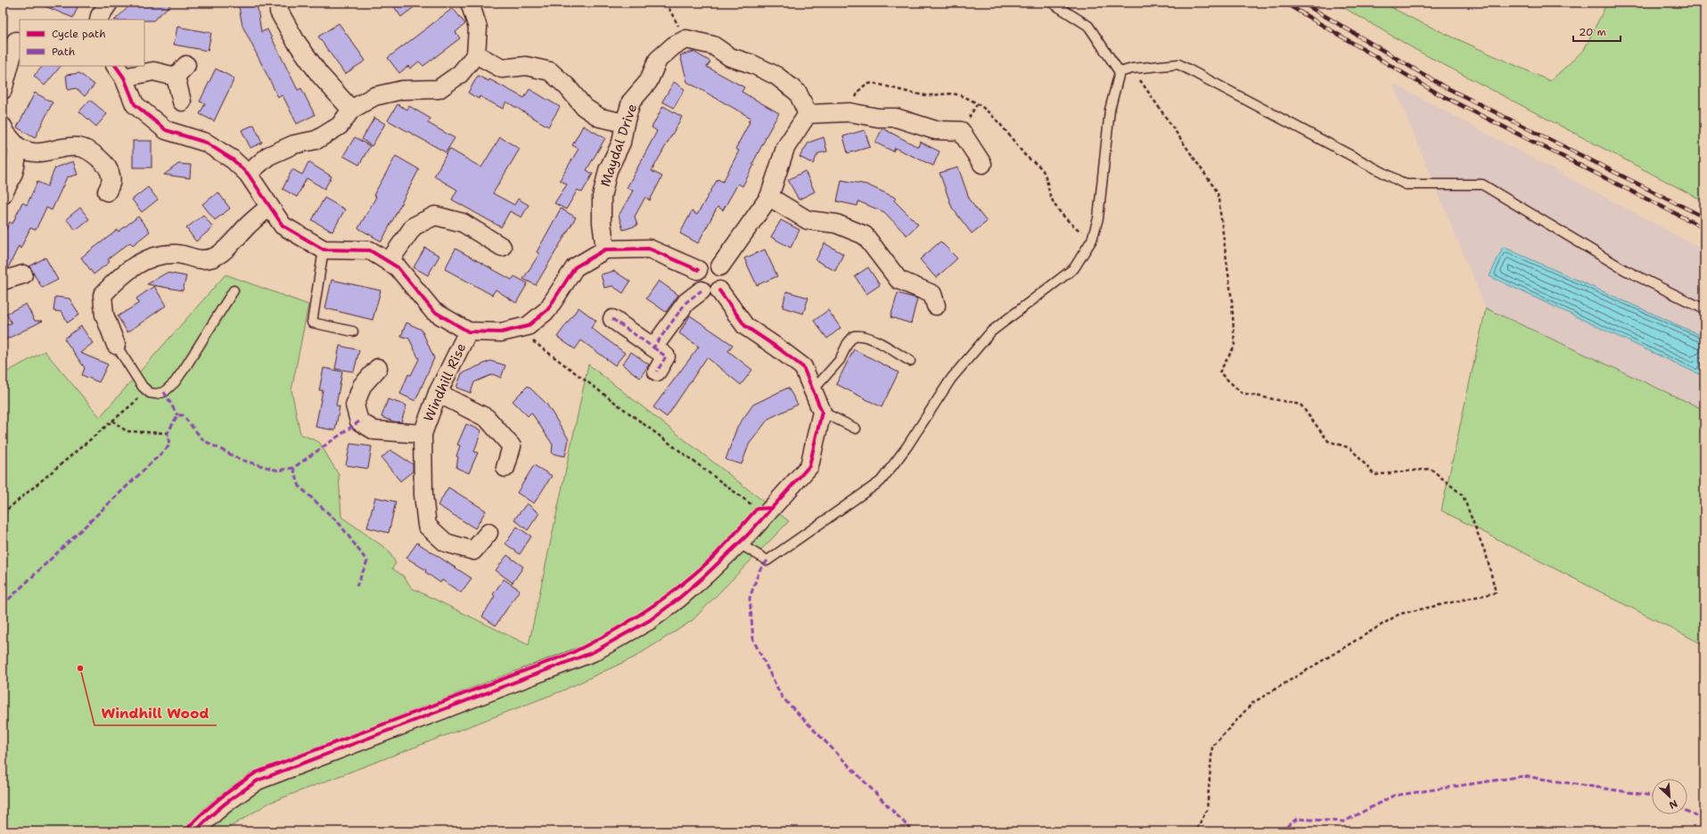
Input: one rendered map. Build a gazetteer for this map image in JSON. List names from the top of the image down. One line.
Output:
{"streets":{"street":["Maydal Drive","Windhill Rise"]},"places":["Windhill Wood"],"legend":["Cycle path","Path"],"scale_bar":"20 m","north":"bottom right"}
